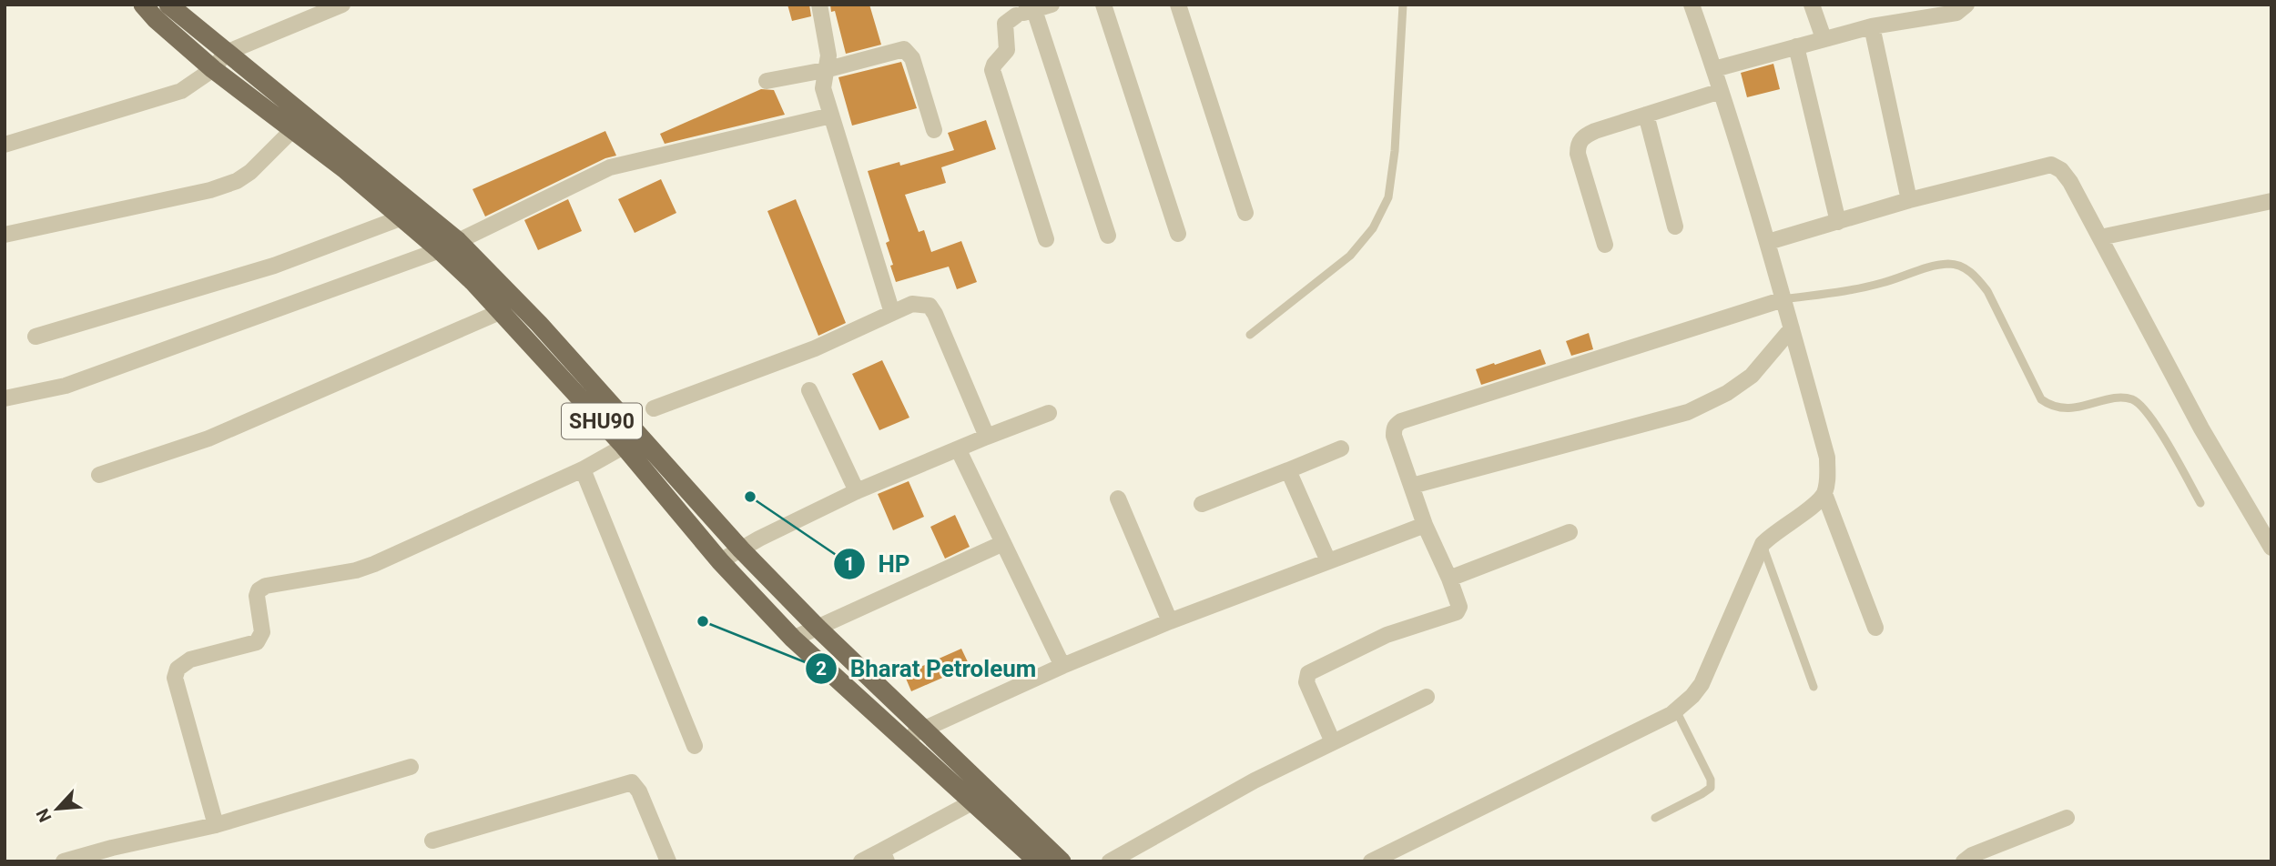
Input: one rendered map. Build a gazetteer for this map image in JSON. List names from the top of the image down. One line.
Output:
{"streets":{"main road":["SHU90"]},"places":["HP","Bharat Petroleum"],"north":"bottom left"}
